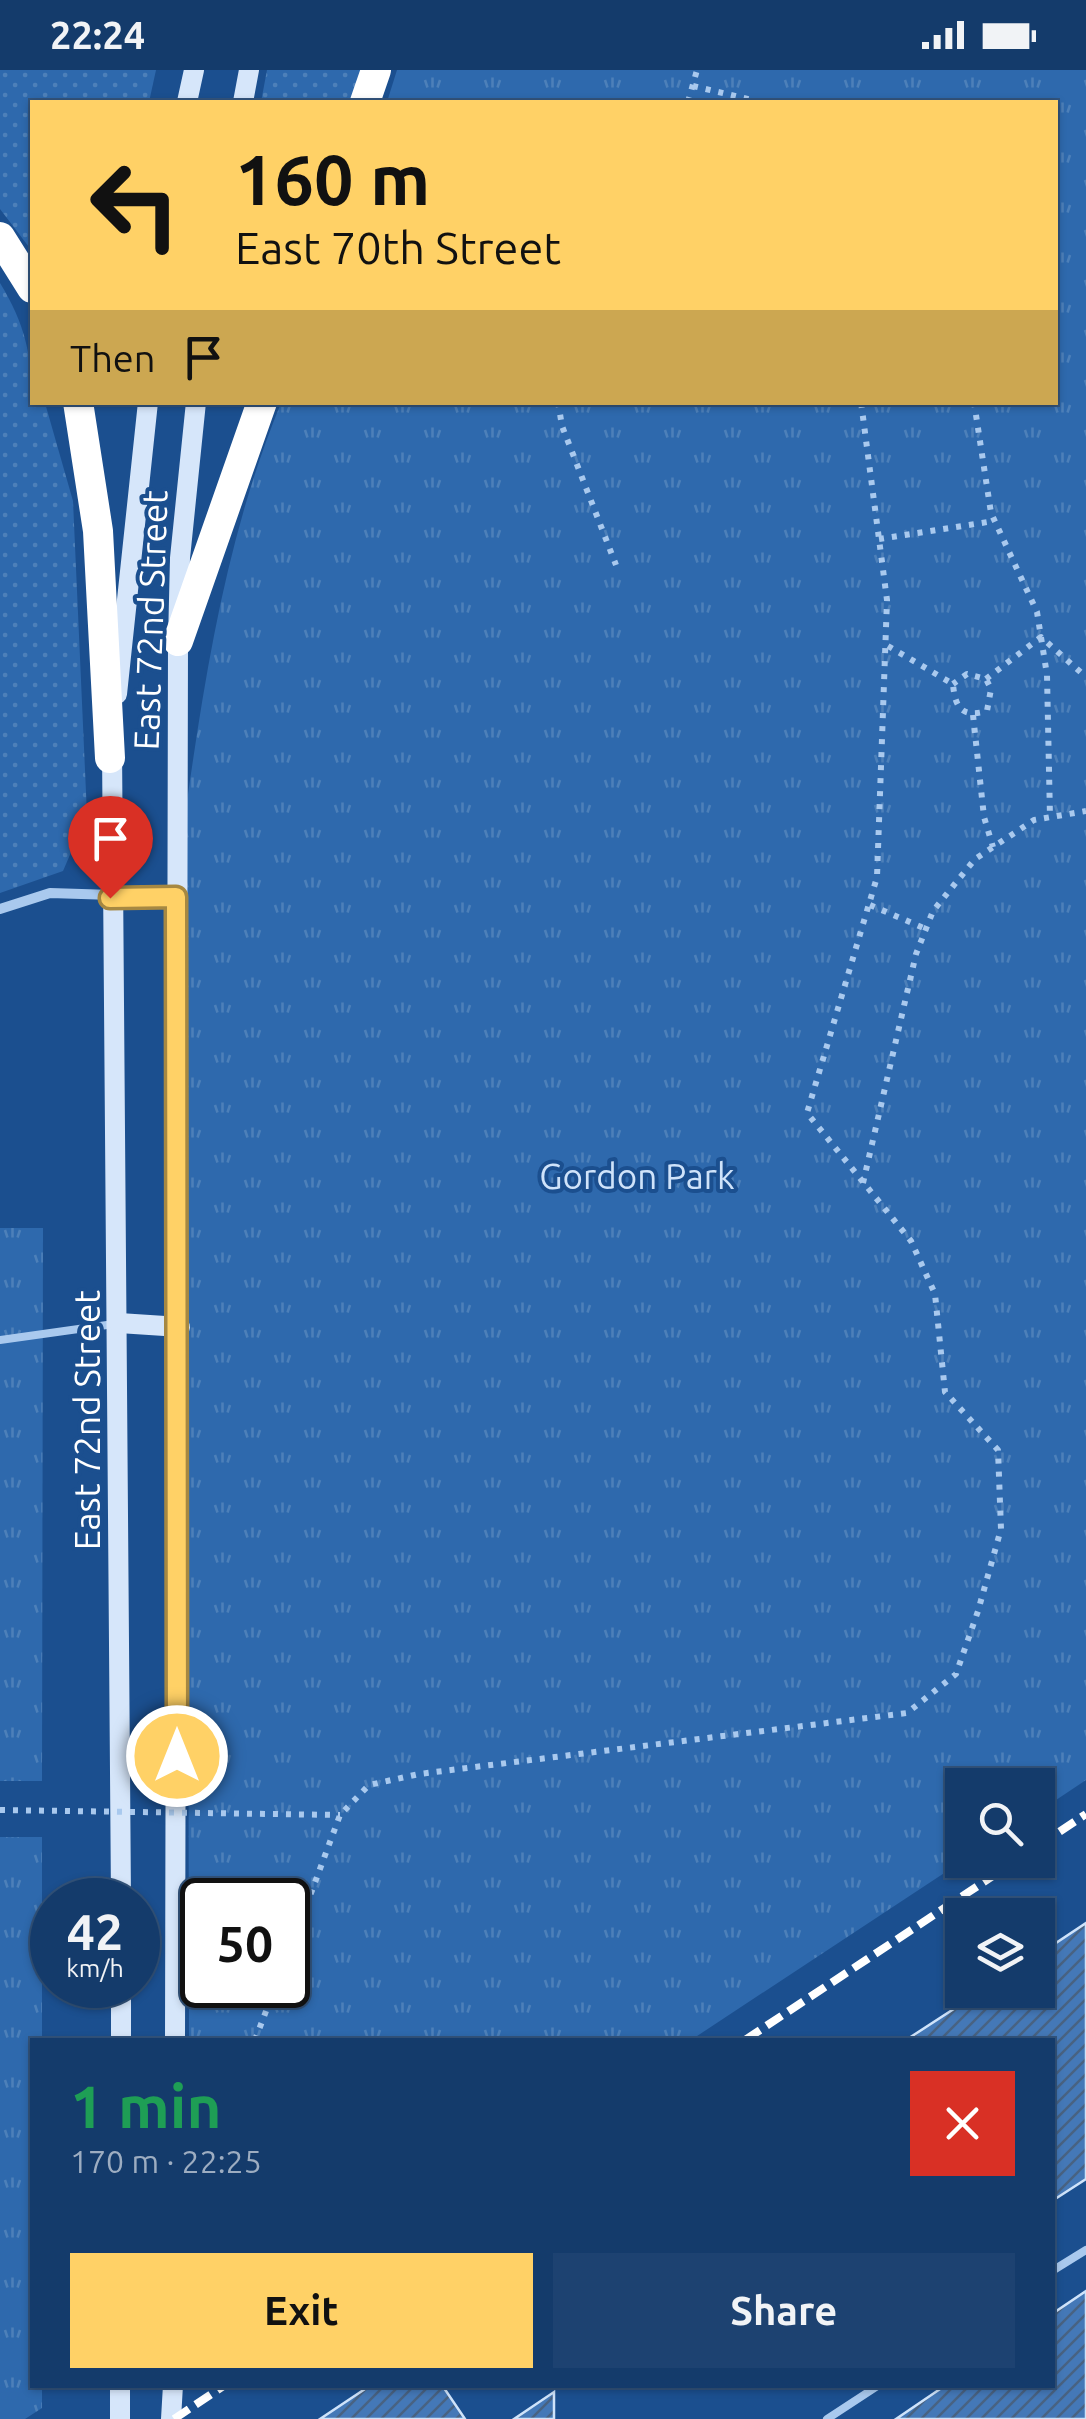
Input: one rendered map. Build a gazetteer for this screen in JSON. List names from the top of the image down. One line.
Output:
{"streets":{"main road":["East 72nd Street"]},"parks":["Gordon Park"],"page":{"status":"22:24","turn":["160 m","East 70th Street"],"then":"Then","speed":"42 km/h","limit":"50","heading":["1 min","170 m · 22:25"],"buttons":["Exit","Share"]}}
